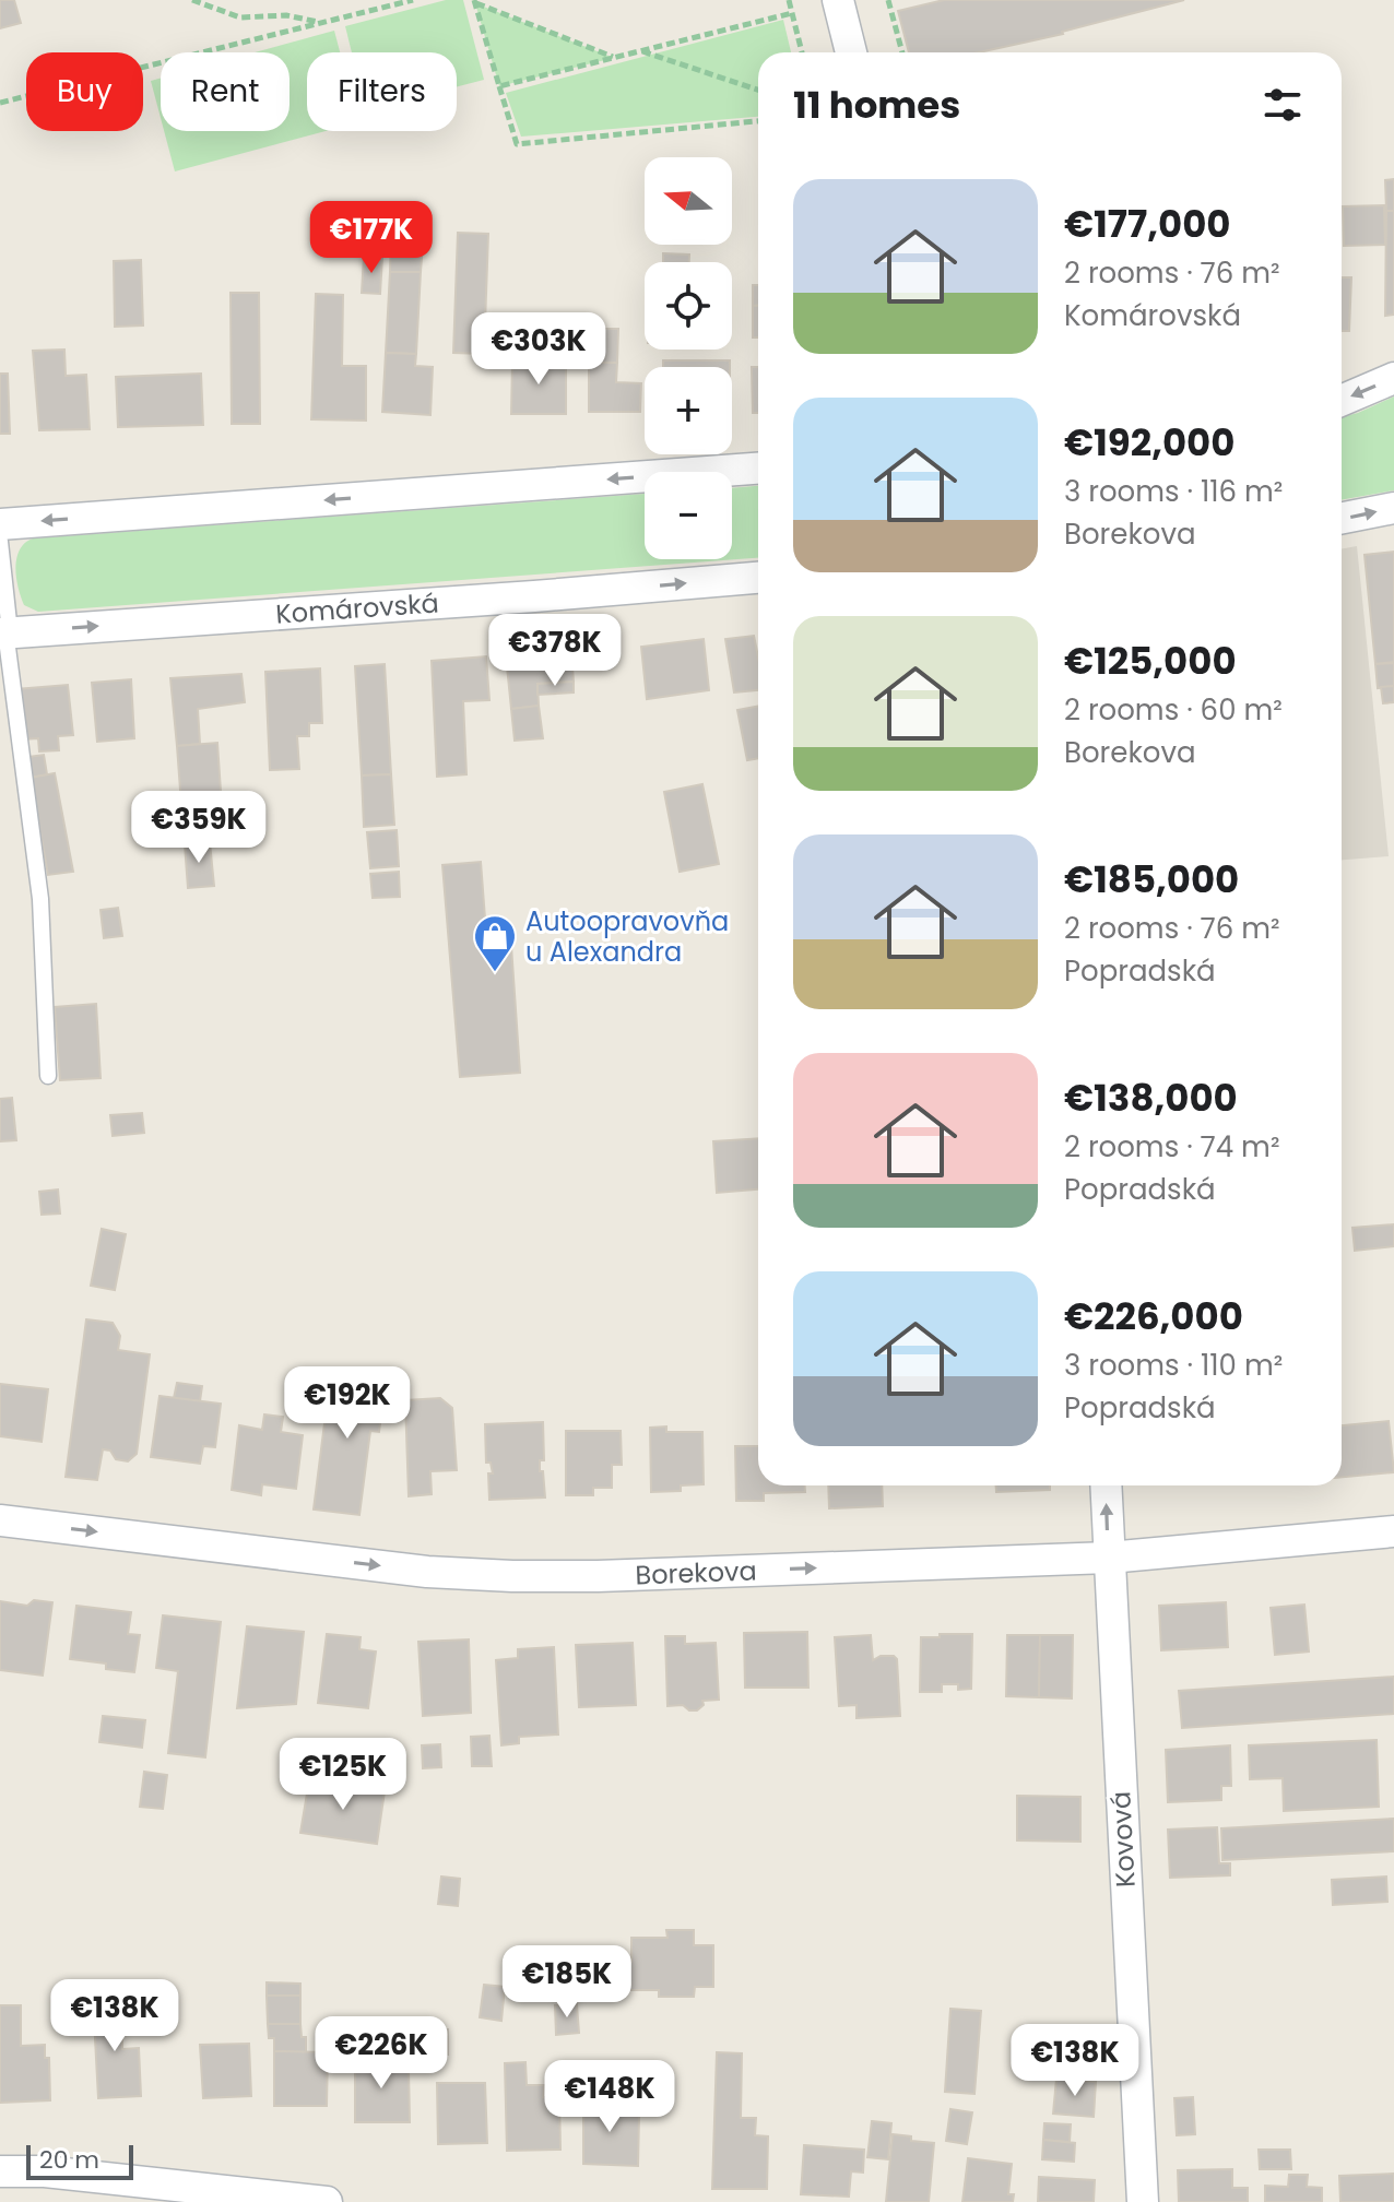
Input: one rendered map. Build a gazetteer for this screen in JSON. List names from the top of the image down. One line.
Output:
{"streets":{"street":["Komárovská","Borekova","Kovová"]},"crossings":[["Borekova","Kovová"]],"one_way":["Borekova"],"places":{"shop":["Autoopravovňa u Alexandra"]},"scale_bar":"20 m","north":"left","page":{"chip":["Buy","Rent","Filters"],"heading":"11 homes","map_buttons":["+","−"],"list":[{"name":"€177,000","note":"2 rooms · 76 m² · Komárovská"},{"name":"€192,000","note":"3 rooms · 116 m² · Borekova"},{"name":"€125,000","note":"2 rooms · 60 m² · Borekova"},{"name":"€185,000","note":"2 rooms · 76 m² · Popradská"},{"name":"€138,000","note":"2 rooms · 74 m² · Popradská"},{"name":"€226,000","note":"3 rooms · 110 m² · Popradská"}],"price":["€177K","€303K","€378K","€359K","€192K","€125K","€185K","€138K","€226K","€138K","€148K"],"scale":"20 m"}}
